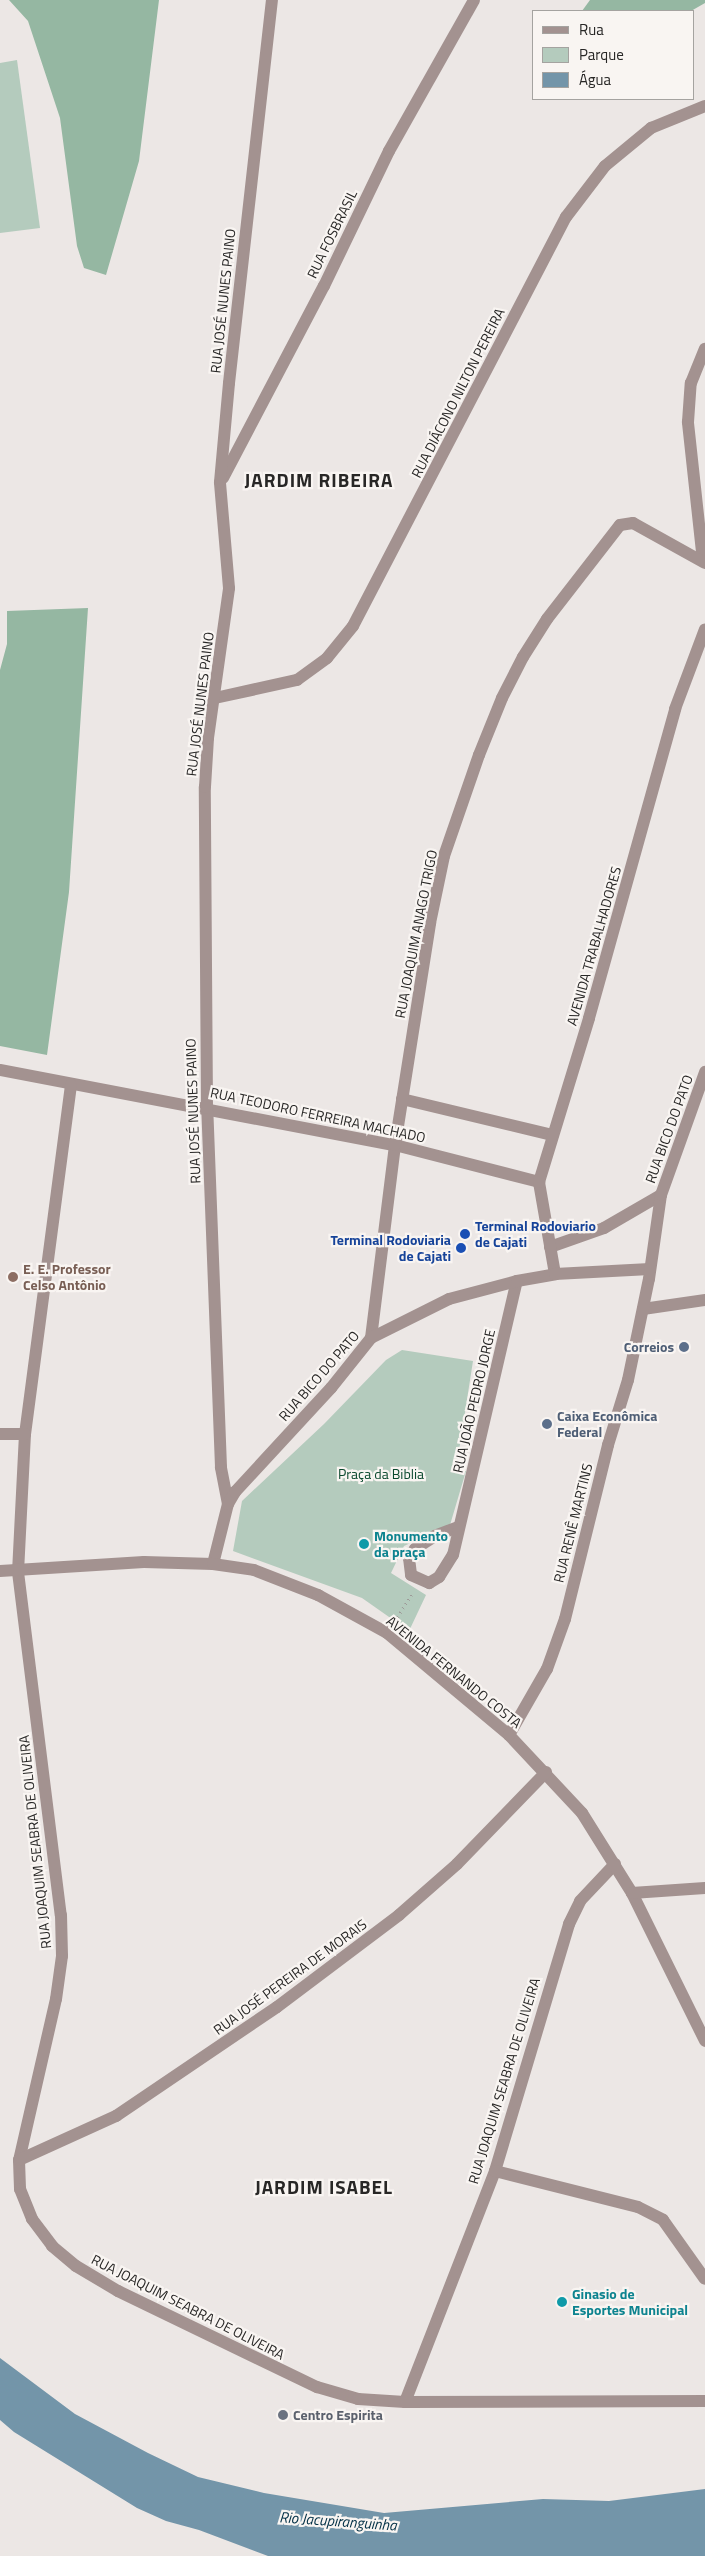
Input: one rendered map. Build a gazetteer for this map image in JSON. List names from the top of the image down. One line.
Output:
{"streets":{"street":["RUA FOSBRASIL","RUA JOSÉ NUNES PAINO","RUA DIÁCONO NILTON PEREIRA","RUA JOAQUIM ANAGO TRIGO","AVENIDA TRABALHADORES","RUA TEODORO FERREIRA MACHADO","RUA BICO DO PATO","RUA JOÃO PEDRO JORGE","RUA RENÊ MARTINS","AVENIDA FERNANDO COSTA","RUA JOAQUIM SEABRA DE OLIVEIRA","RUA JOSÉ PEREIRA DE MORAIS"]},"crossings":[["RUA FOSBRASIL","RUA JOSÉ NUNES PAINO"],["RUA JOSÉ NUNES PAINO","RUA DIÁCONO NILTON PEREIRA"],["RUA JOSÉ NUNES PAINO","RUA TEODORO FERREIRA MACHADO"],["RUA JOSÉ NUNES PAINO","RUA BICO DO PATO"],["RUA JOAQUIM ANAGO TRIGO","RUA TEODORO FERREIRA MACHADO"],["RUA JOAQUIM ANAGO TRIGO","RUA BICO DO PATO"],["AVENIDA TRABALHADORES","RUA TEODORO FERREIRA MACHADO"],["AVENIDA TRABALHADORES","RUA BICO DO PATO"],["RUA TEODORO FERREIRA MACHADO","RUA JOAQUIM SEABRA DE OLIVEIRA"],["RUA BICO DO PATO","RUA JOÃO PEDRO JORGE"],["RUA BICO DO PATO","RUA RENÊ MARTINS"],["RUA BICO DO PATO","AVENIDA FERNANDO COSTA"],["RUA RENÊ MARTINS","AVENIDA FERNANDO COSTA"],["AVENIDA FERNANDO COSTA","RUA JOAQUIM SEABRA DE OLIVEIRA"],["AVENIDA FERNANDO COSTA","RUA JOSÉ PEREIRA DE MORAIS"],["RUA JOAQUIM SEABRA DE OLIVEIRA","RUA JOSÉ PEREIRA DE MORAIS"]],"districts":["JARDIM RIBEIRA","JARDIM ISABEL"],"water":["Rio Jacupiranguinha"],"parks":["Praça da Biblia"],"places":["Terminal Rodoviario de Cajati","Terminal Rodoviaria de Cajati","E. E. Professor Celso Antônio","Correios","Caixa Econômica Federal","Monumento da praça","Ginasio de Esportes Municipal","Centro Espirita"],"legend":["Rua","Parque","Água"]}
